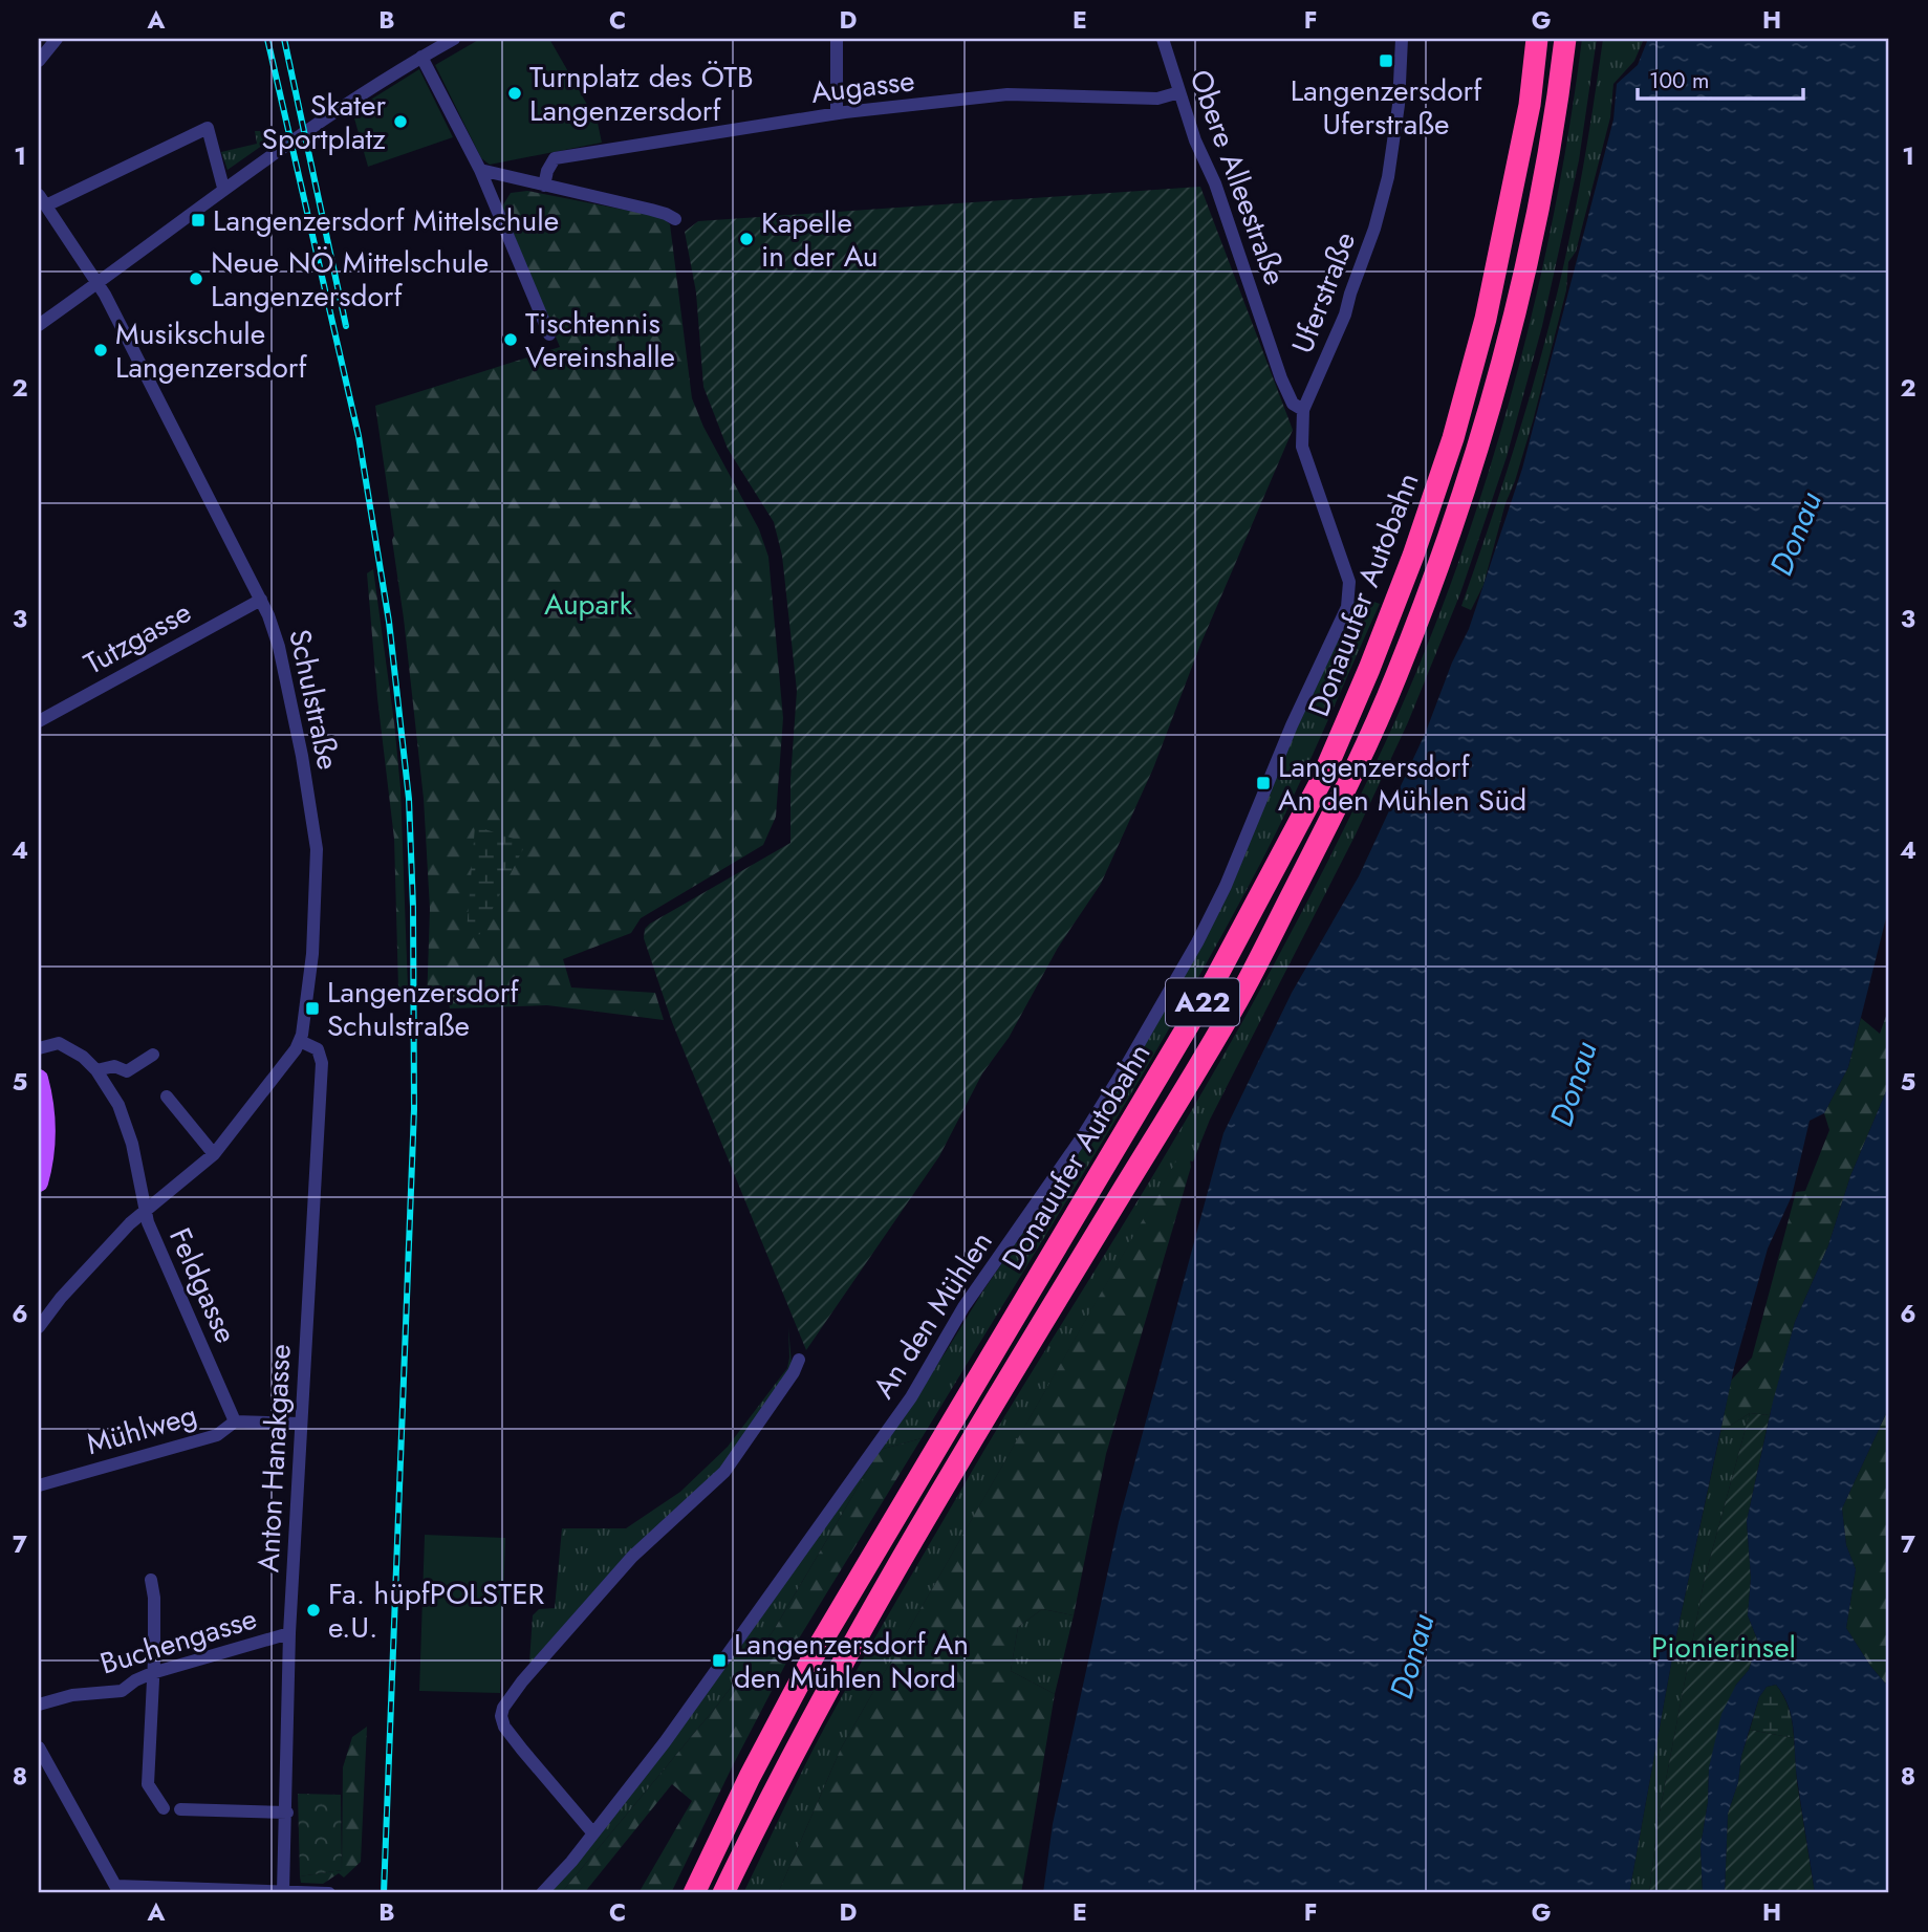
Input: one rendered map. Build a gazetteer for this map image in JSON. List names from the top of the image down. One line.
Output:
{"streets":{"highway":["Donauufer Autobahn","A22"],"street":["Augasse","Obere Alleestraße","Uferstraße","Tutzgasse","Schulstraße","Feldgasse","An den Mühlen","Mühlweg","Anton Hanakgasse","Buchengasse"]},"crossings":[["Augasse","Obere Alleestraße"],["Obere Alleestraße","Uferstraße"],["Uferstraße","An den Mühlen"],["Tutzgasse","Schulstraße"],["Schulstraße","Feldgasse"],["Schulstraße","Anton Hanakgasse"],["Feldgasse","Mühlweg"],["Mühlweg","Anton Hanakgasse"],["Anton Hanakgasse","Buchengasse"]],"water":["Donau"],"parks":["Aupark","Pionierinsel"],"places":{"transit":["Langenzersdorf Uferstraße","Langenzersdorf Mittelschule","Langenzersdorf An den Mühlen Süd","Langenzersdorf Schulstraße","Langenzersdorf An den Mühlen Nord"],"other":["Turnplatz des ÖTB Langenzersdorf","Skater Sportplatz","Kapelle in der Au","Neue NÖ Mittelschule Langenzersdorf","Tischtennis Vereinshalle","Musikschule Langenzersdorf","Fa. hüpfPOLSTER e.U."]},"scale_bar":"100 m","grid":{"columns":["A","B","C","D","E","F","G","H"],"rows":["1","2","3","4","5","6","7","8"]}}
